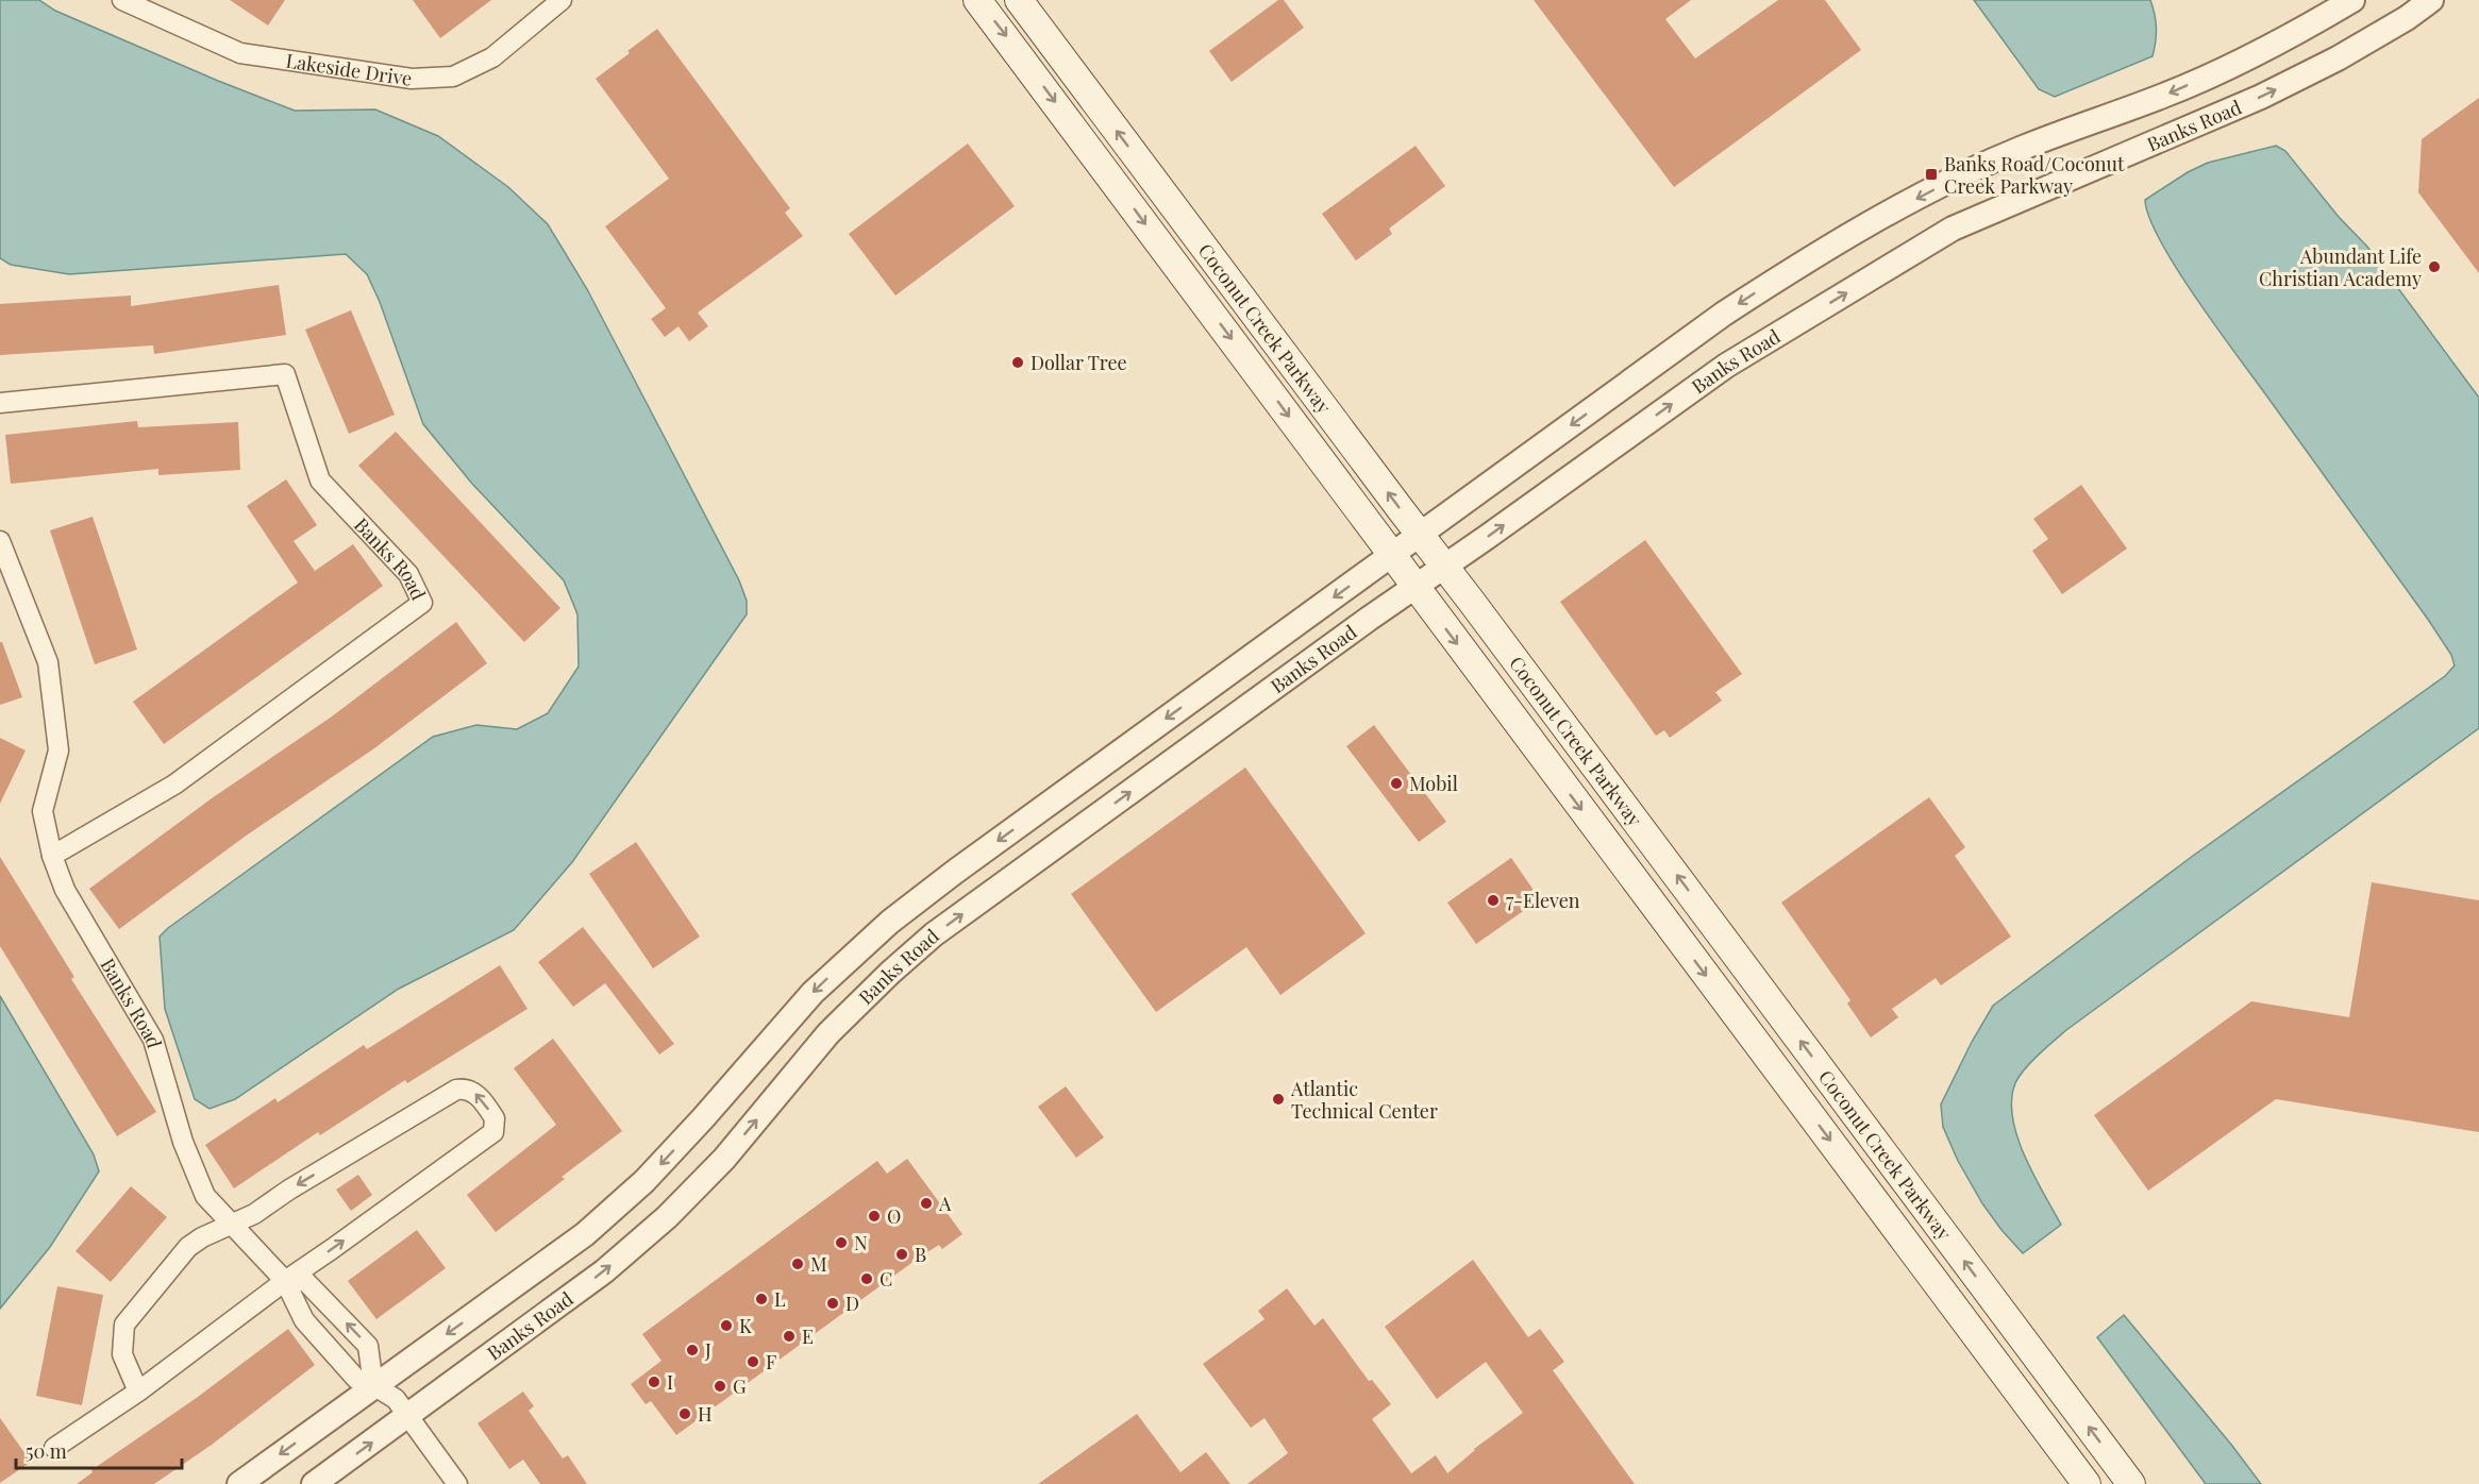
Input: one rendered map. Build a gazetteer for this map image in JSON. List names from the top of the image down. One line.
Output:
{"streets":{"main road":["Coconut Creek Parkway"],"street":["Lakeside Drive","Banks Road"]},"crossings":[["Banks Road","Coconut Creek Parkway"]],"places":{"transit":["Banks Road/Coconut Creek Parkway"],"other":["Abundant Life Christian Academy","Dollar Tree","Mobil","7-Eleven","Atlantic Technical Center","A","O","N","B","M","C","L","D","K","E","J","F","I","G","H"]},"scale_bar":"50 m"}
